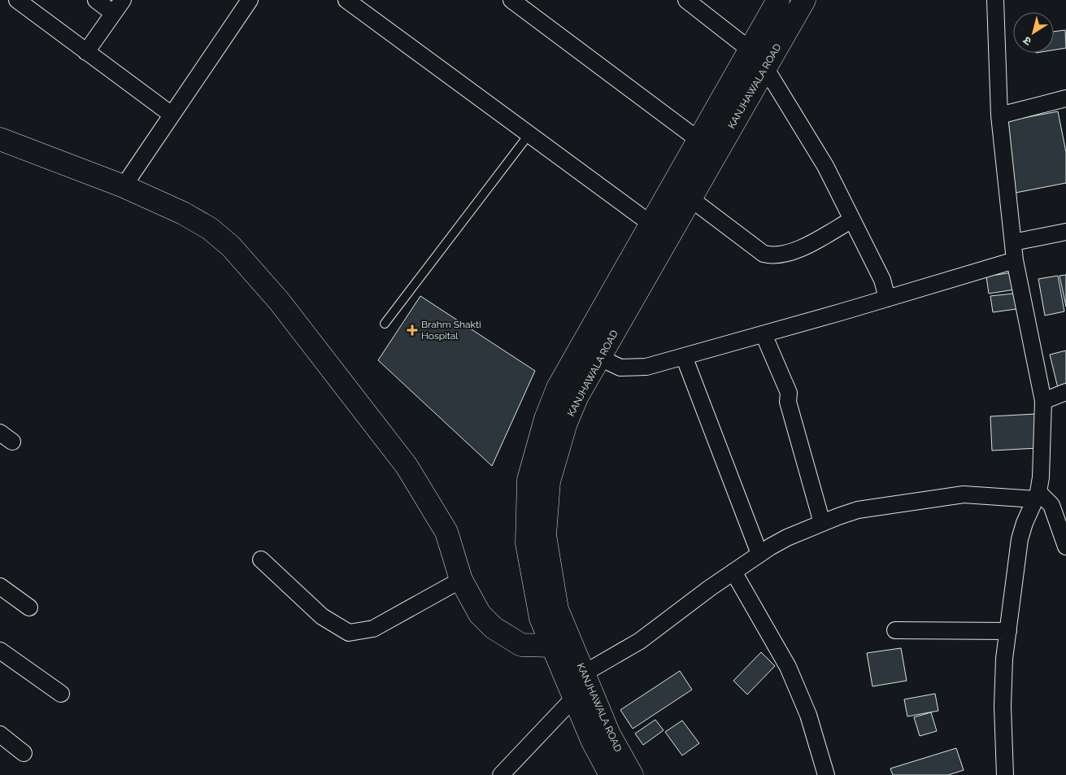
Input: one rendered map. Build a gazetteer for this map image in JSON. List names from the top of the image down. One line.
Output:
{"streets":{"main road":["KANJHAWALA ROAD"]},"places":{"health":["Brahm Shakti Hospital"]},"north":"bottom left"}
